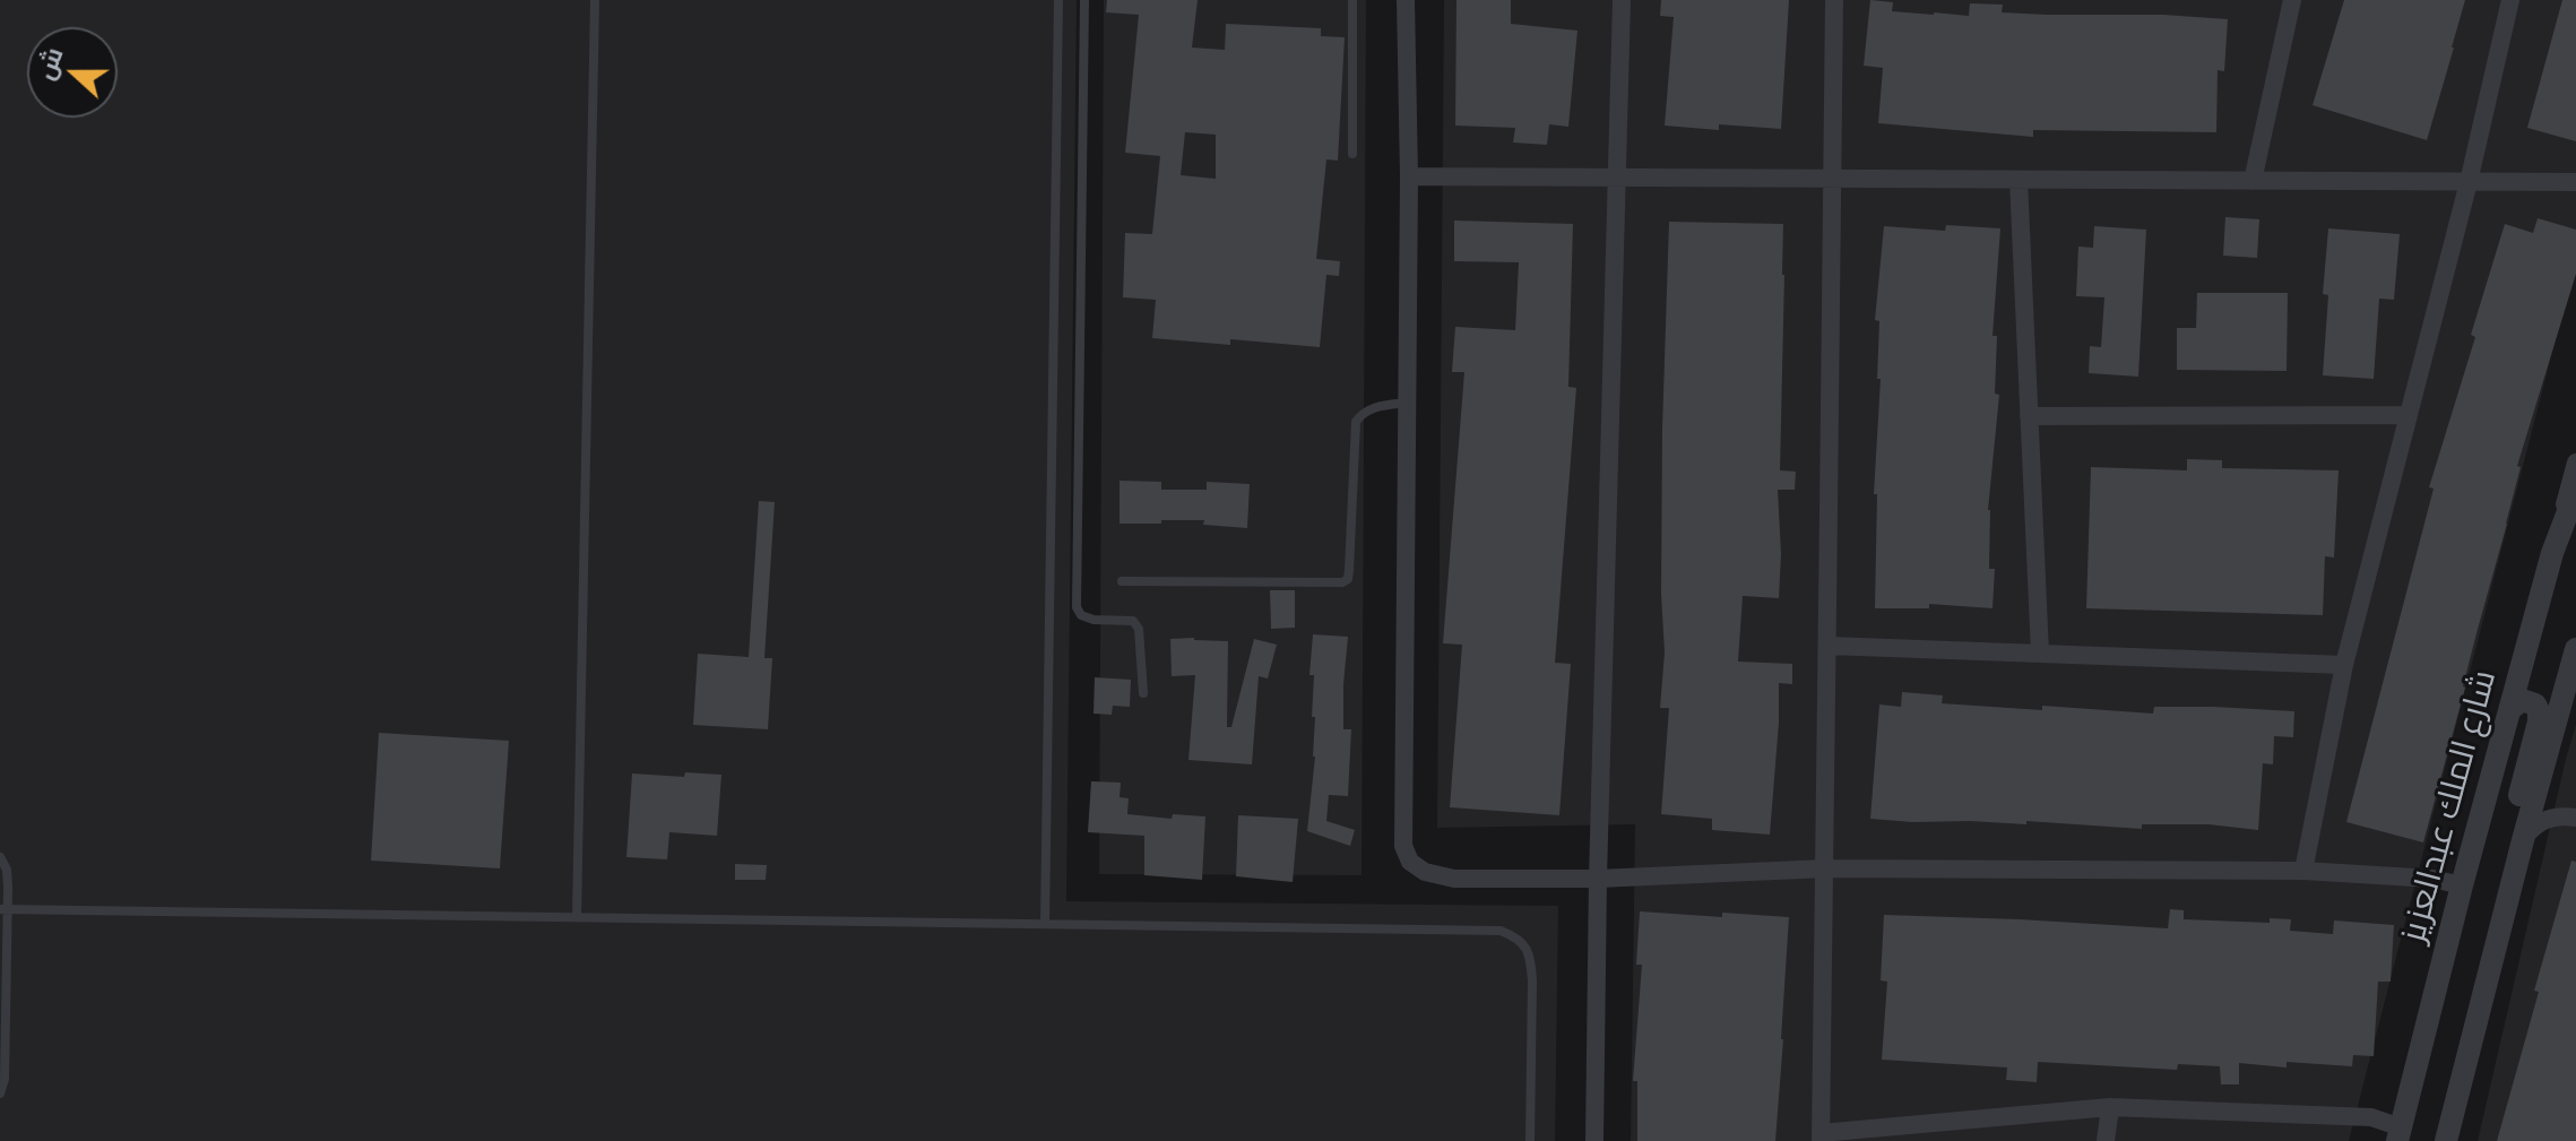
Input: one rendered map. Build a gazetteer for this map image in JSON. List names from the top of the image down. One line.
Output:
{"streets":{"street":["شارع الملك عبدالعزيز"]},"north":"left"}
